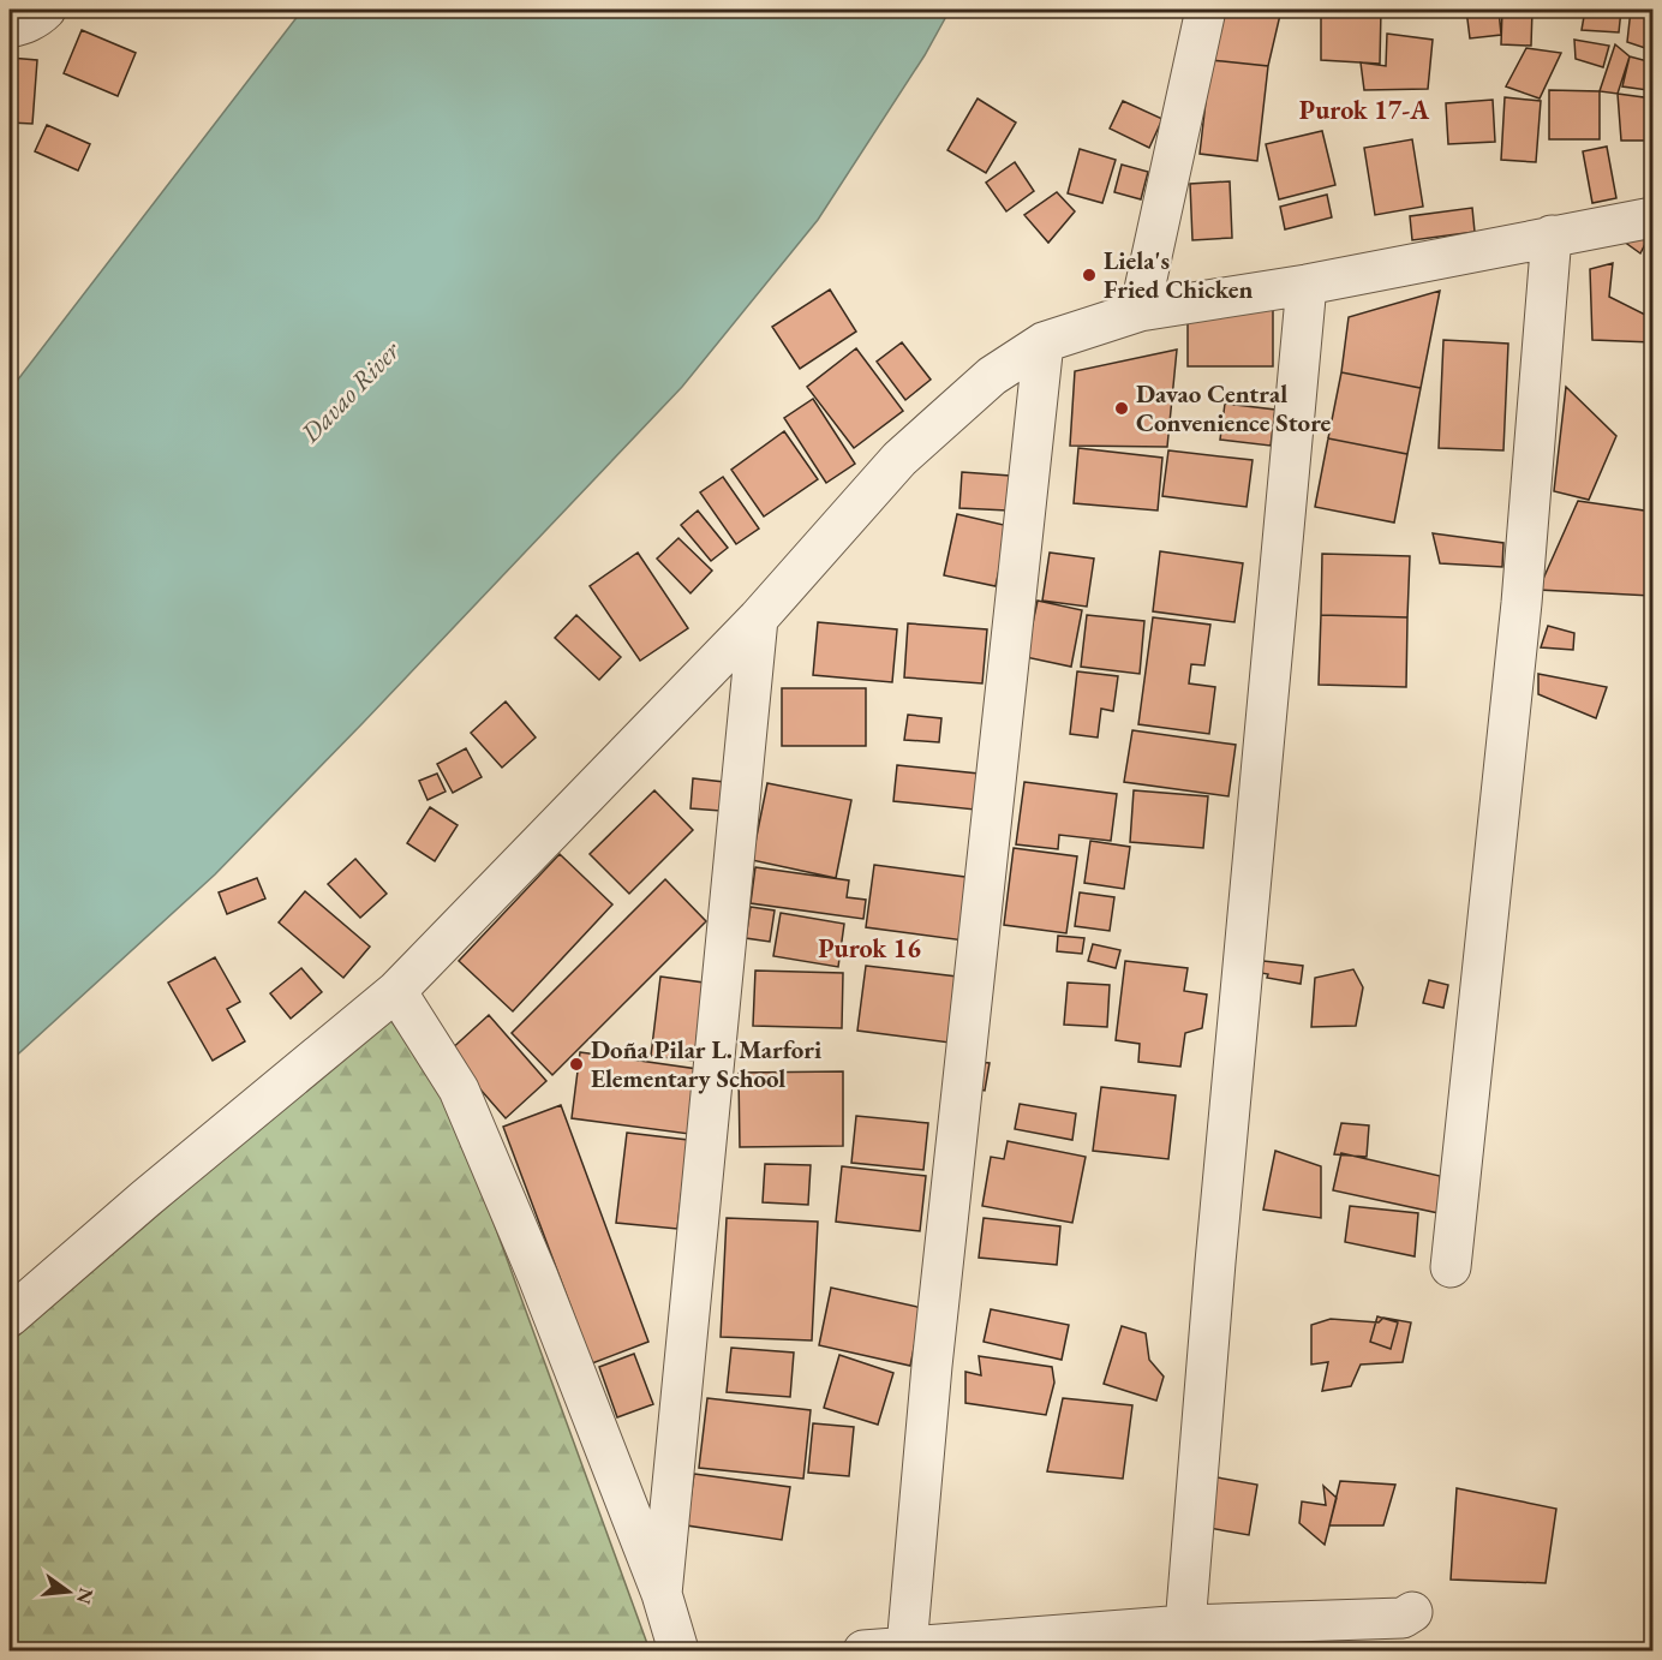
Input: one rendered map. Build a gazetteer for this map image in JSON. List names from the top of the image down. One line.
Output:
{"districts":["Purok 17-A","Purok 16"],"water":["Davao River"],"places":["Liela's Fried Chicken","Davao Central Convenience Store","Doña Pilar L. Marfori Elementary School"],"north":"right"}
